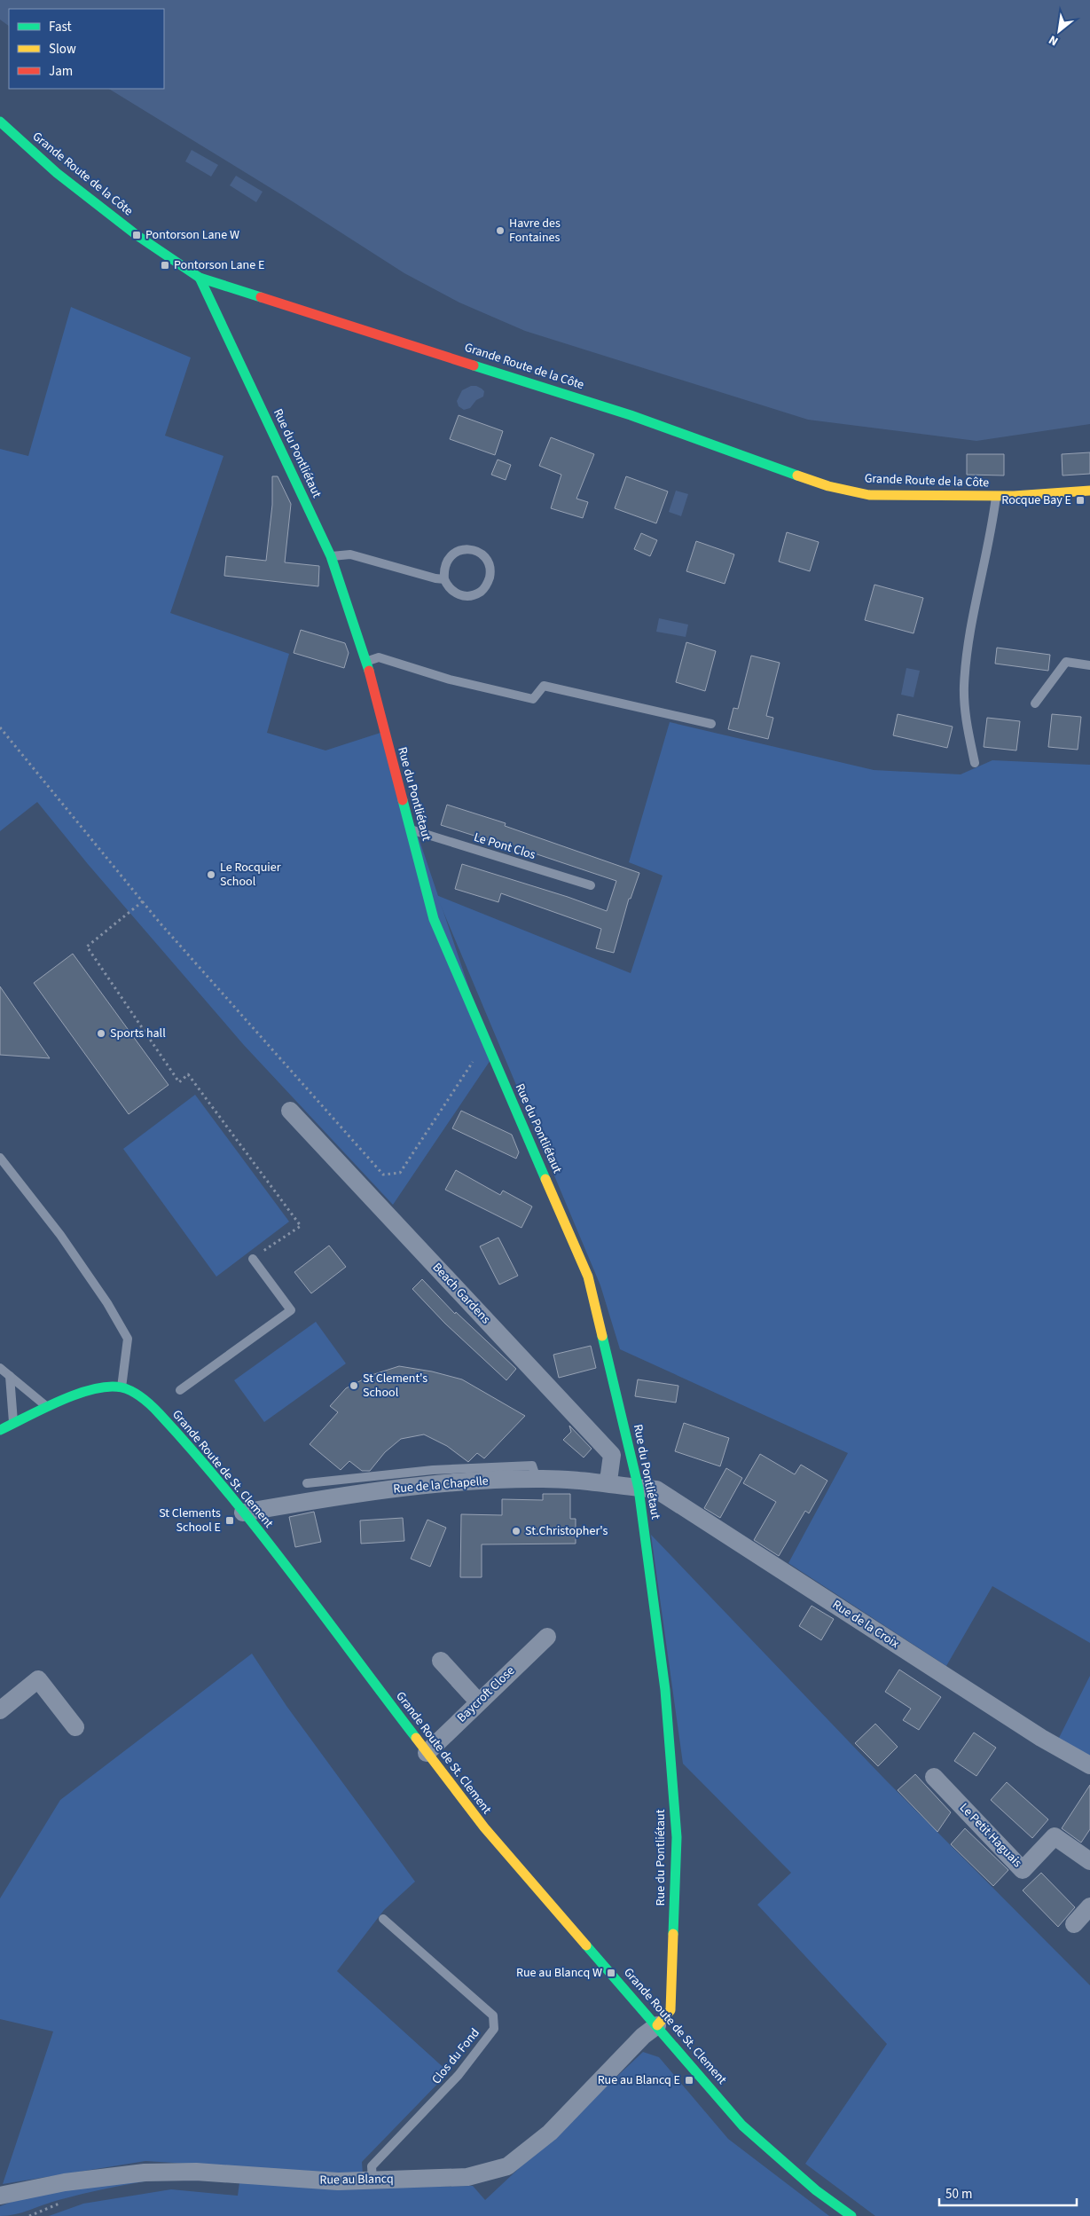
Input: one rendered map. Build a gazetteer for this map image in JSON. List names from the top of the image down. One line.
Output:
{"streets":{"main road":["Grande Route de la Côte","Rue du Pontliétaut","Grande Route de St. Clement"],"street":["Beach Gardens","Rue de la Chapelle","Rue de la Croix","Baycroft Close","Le Petit Haguais","Rue au Blancq"],"lane":["Le Pont Clos","Clos du Fond"]},"crossings":[["Grande Route de la Côte","Rue du Pontliétaut"],["Rue du Pontliétaut","Le Pont Clos"],["Rue du Pontliétaut","Grande Route de St. Clement"],["Rue du Pontliétaut","Rue de la Chapelle"],["Rue du Pontliétaut","Rue de la Croix"],["Rue du Pontliétaut","Rue au Blancq"],["Beach Gardens","Rue de la Chapelle"],["Grande Route de St. Clement","Rue de la Chapelle"],["Grande Route de St. Clement","Baycroft Close"],["Grande Route de St. Clement","Rue au Blancq"],["Rue de la Chapelle","Rue de la Croix"],["Clos du Fond","Rue au Blancq"]],"places":{"other":["Havre des Fontaines","Le Rocquier School","Sports hall","St Clement's School","St.Christopher's"],"transit":["Pontorson Lane W","Pontorson Lane E","Rocque Bay E","St Clements School E","Rue au Blancq W","Rue au Blancq E"]},"legend":["Fast","Slow","Jam"],"scale_bar":"50 m","north":"bottom left"}
